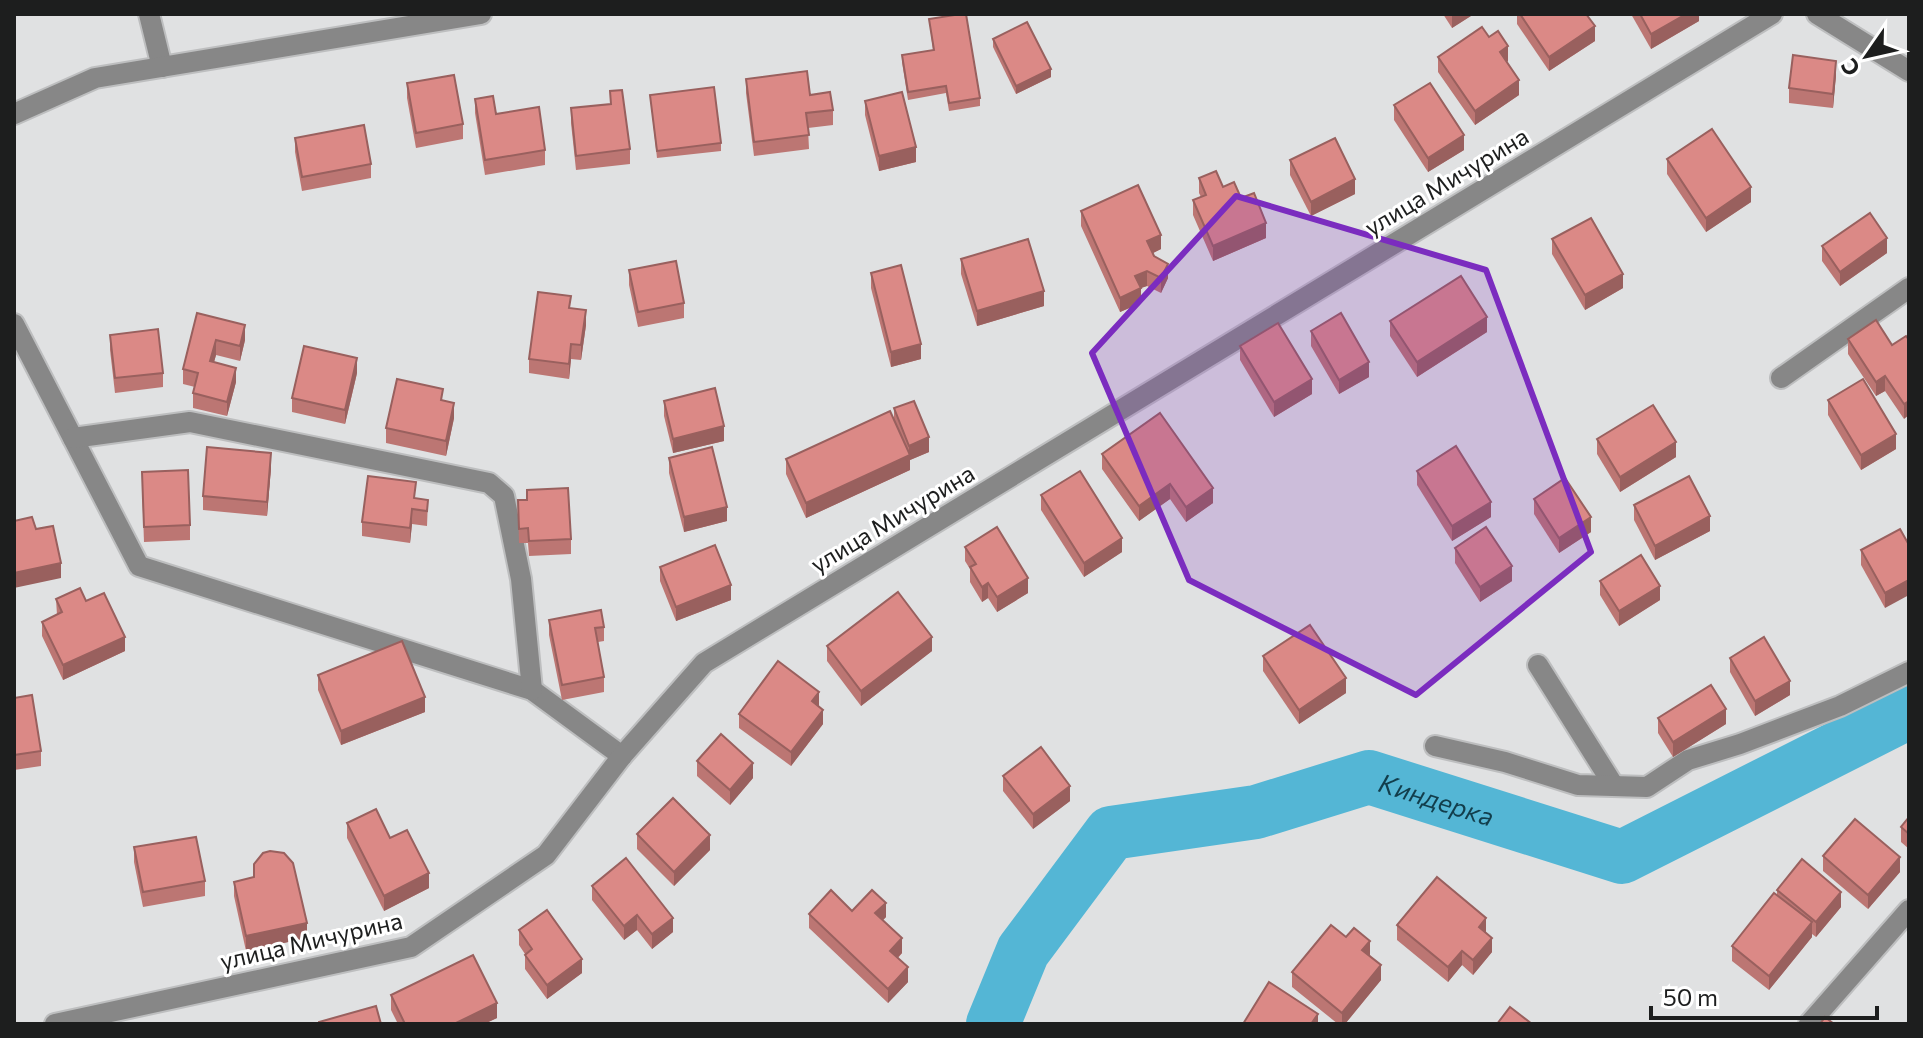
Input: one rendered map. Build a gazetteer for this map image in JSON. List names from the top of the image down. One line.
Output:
{"streets":{"street":["улица Мичурина"]},"water":["Киндерка"],"scale_bar":"50 m","north":"bottom left"}
